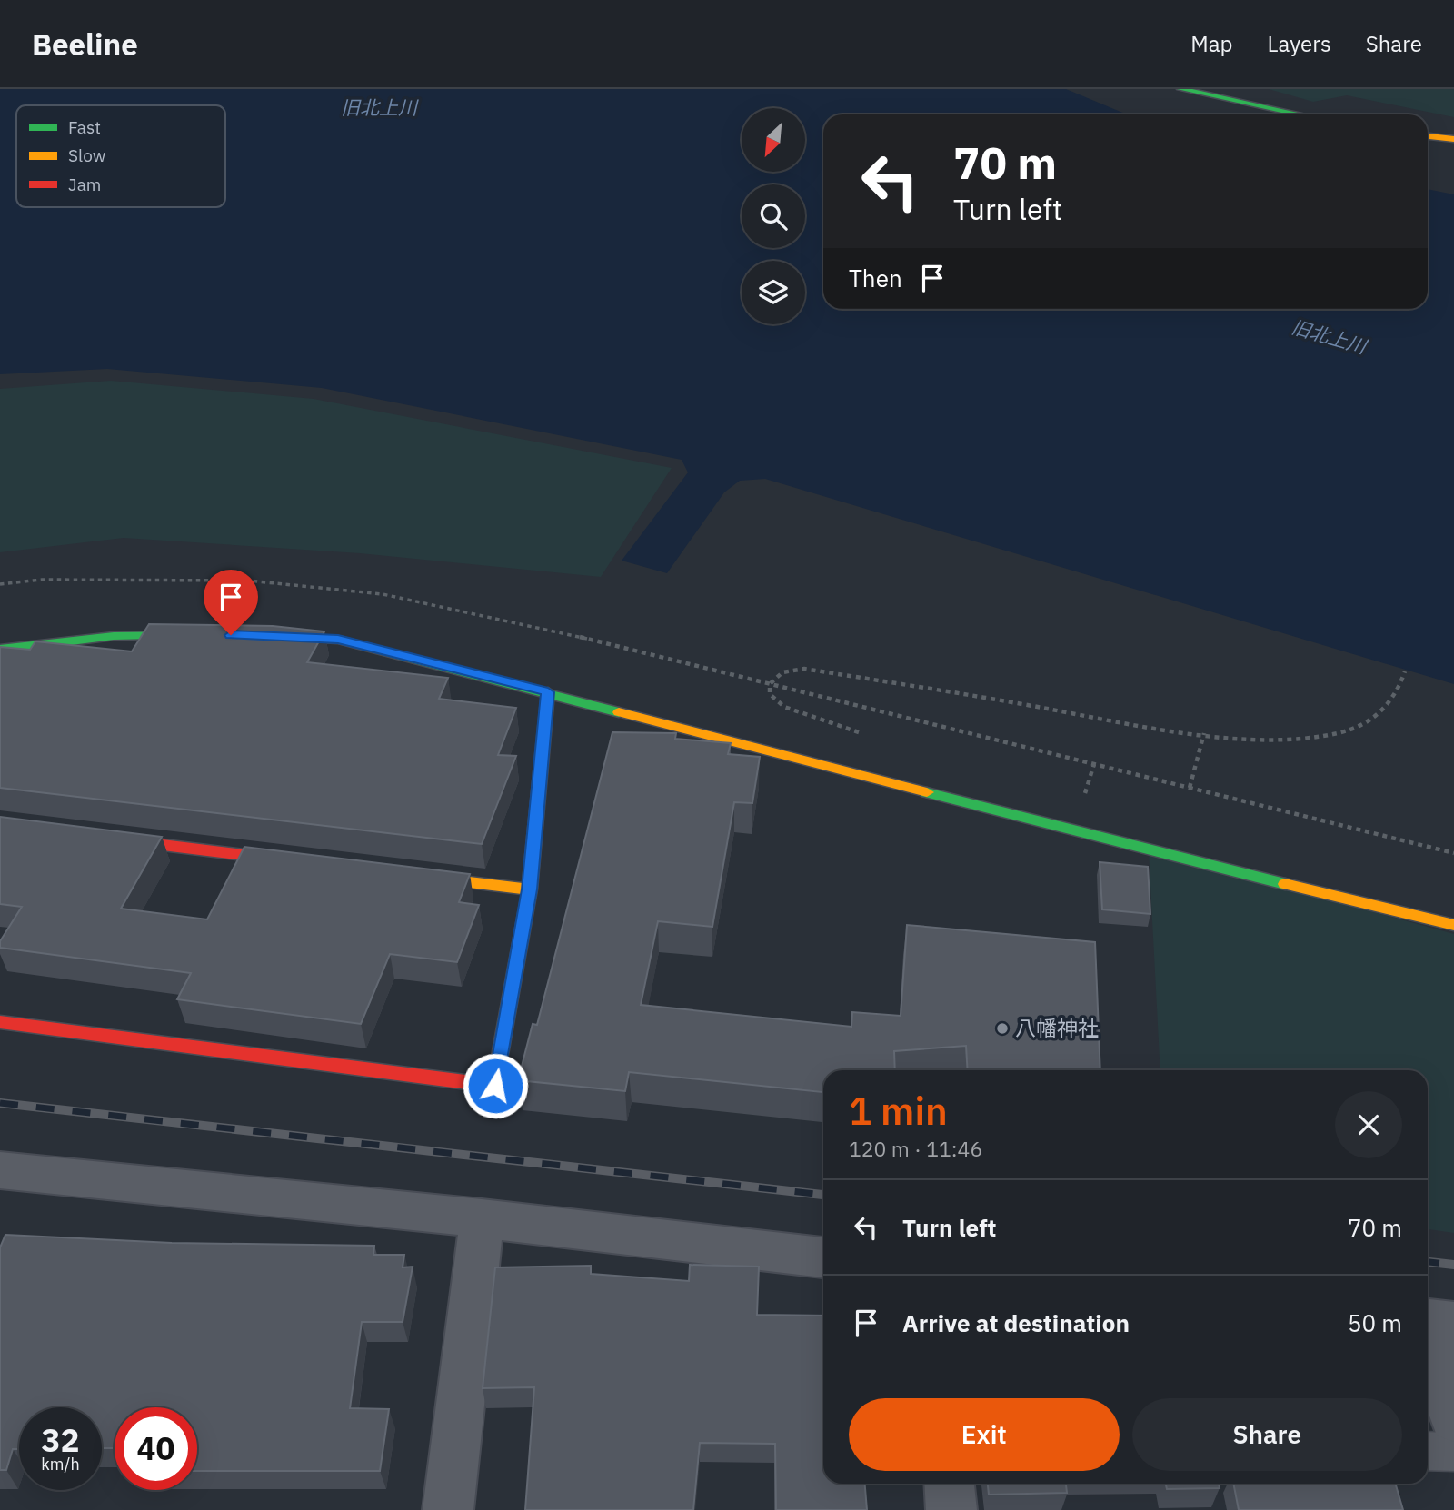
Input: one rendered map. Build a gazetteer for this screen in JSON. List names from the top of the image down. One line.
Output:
{"water":["旧北上川"],"places":["八幡神社"],"legend":["Fast","Slow","Jam"],"north":"bottom left","page":{"header":"Beeline","nav":["Map","Layers","Share"],"turn":["70 m","Turn left"],"then":"Then","heading":["1 min","120 m · 11:46"],"list":[{"name":"Turn left","value":"70 m"},{"name":"Arrive at destination","value":"50 m"}],"buttons":["Exit","Share"],"speed":"32 km/h","limit":"40"}}
